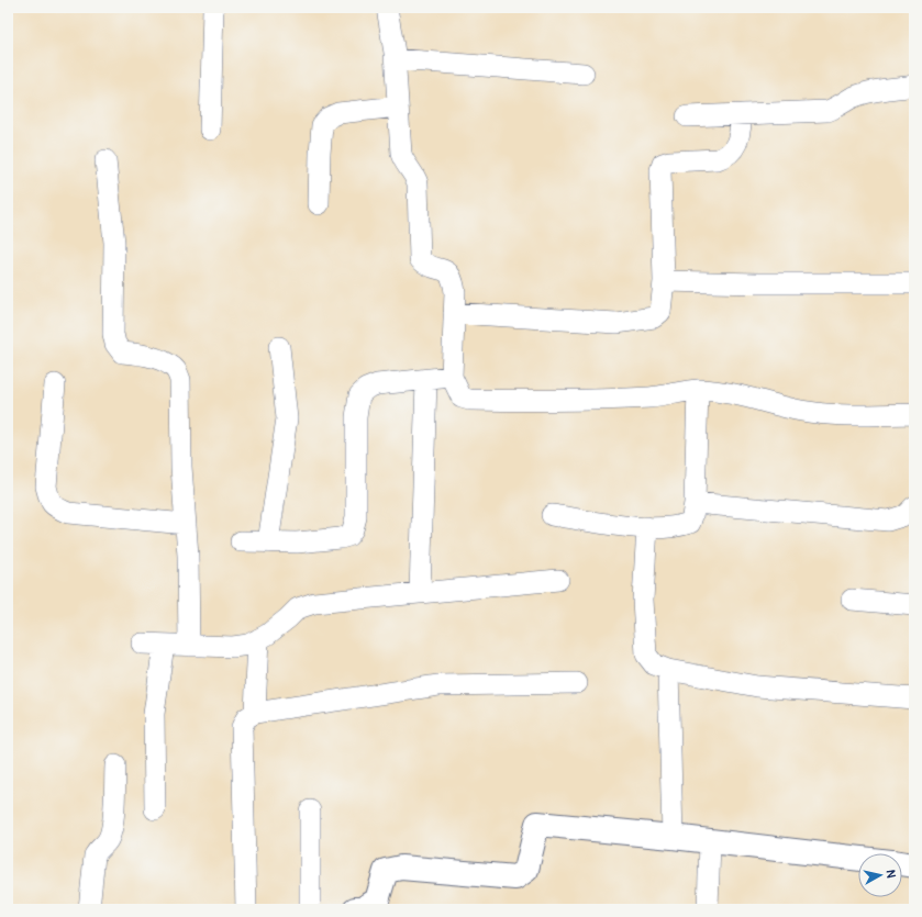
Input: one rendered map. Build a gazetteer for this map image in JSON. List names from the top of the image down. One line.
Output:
{"north":"right"}
